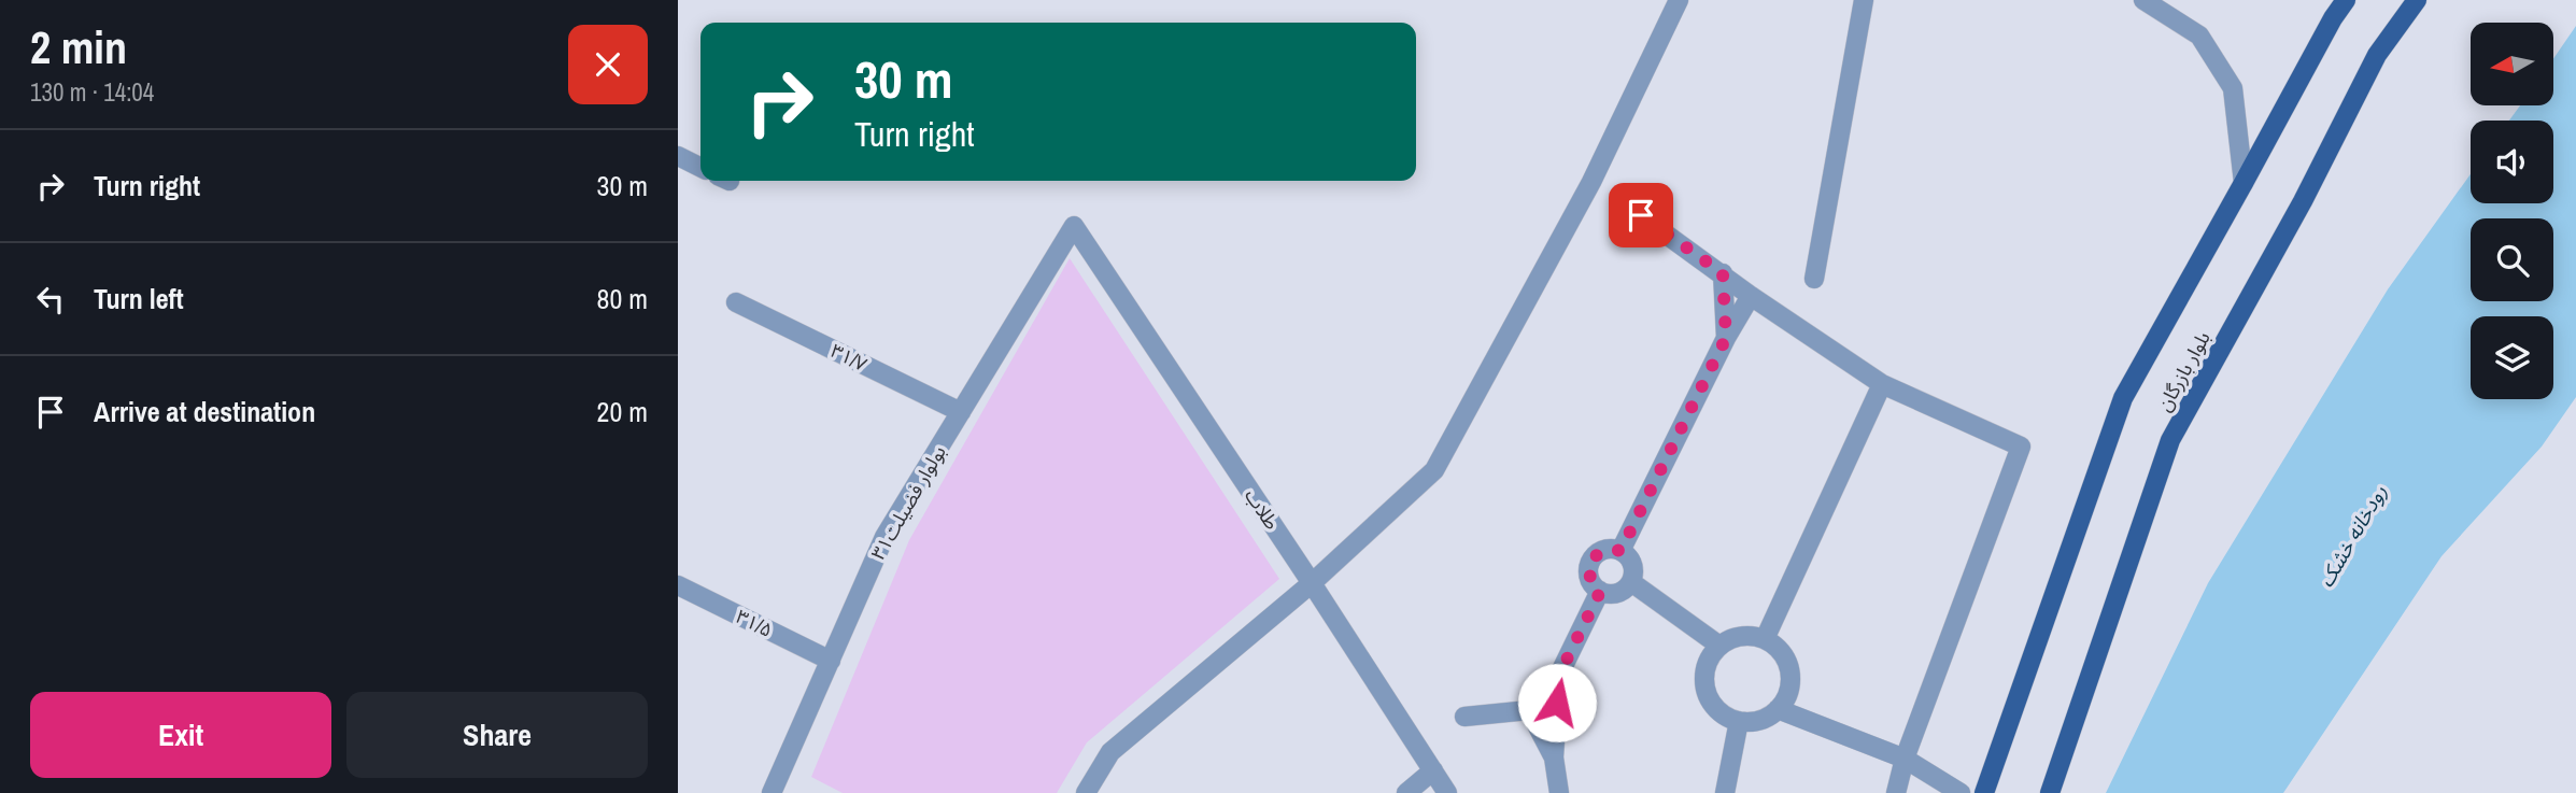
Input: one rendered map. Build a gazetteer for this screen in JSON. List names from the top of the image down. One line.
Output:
{"streets":{"main road":["بلوار بازرگان"],"street":["۳۱/۷","بولوار فضیلت۳۱","طلاب","۳۱/۵"]},"crossings":[["۳۱/۷","بولوار فضیلت۳۱"],["بولوار فضیلت۳۱","طلاب"],["بولوار فضیلت۳۱","۳۱/۵"]],"water":["رودخانه خشک"],"north":"left","page":{"heading":["2 min","130 m · 14:04"],"turn":["30 m","Turn right"],"list":[{"name":"Turn right","value":"30 m"},{"name":"Turn left","value":"80 m"},{"name":"Arrive at destination","value":"20 m"}],"buttons":["Exit","Share"]}}
